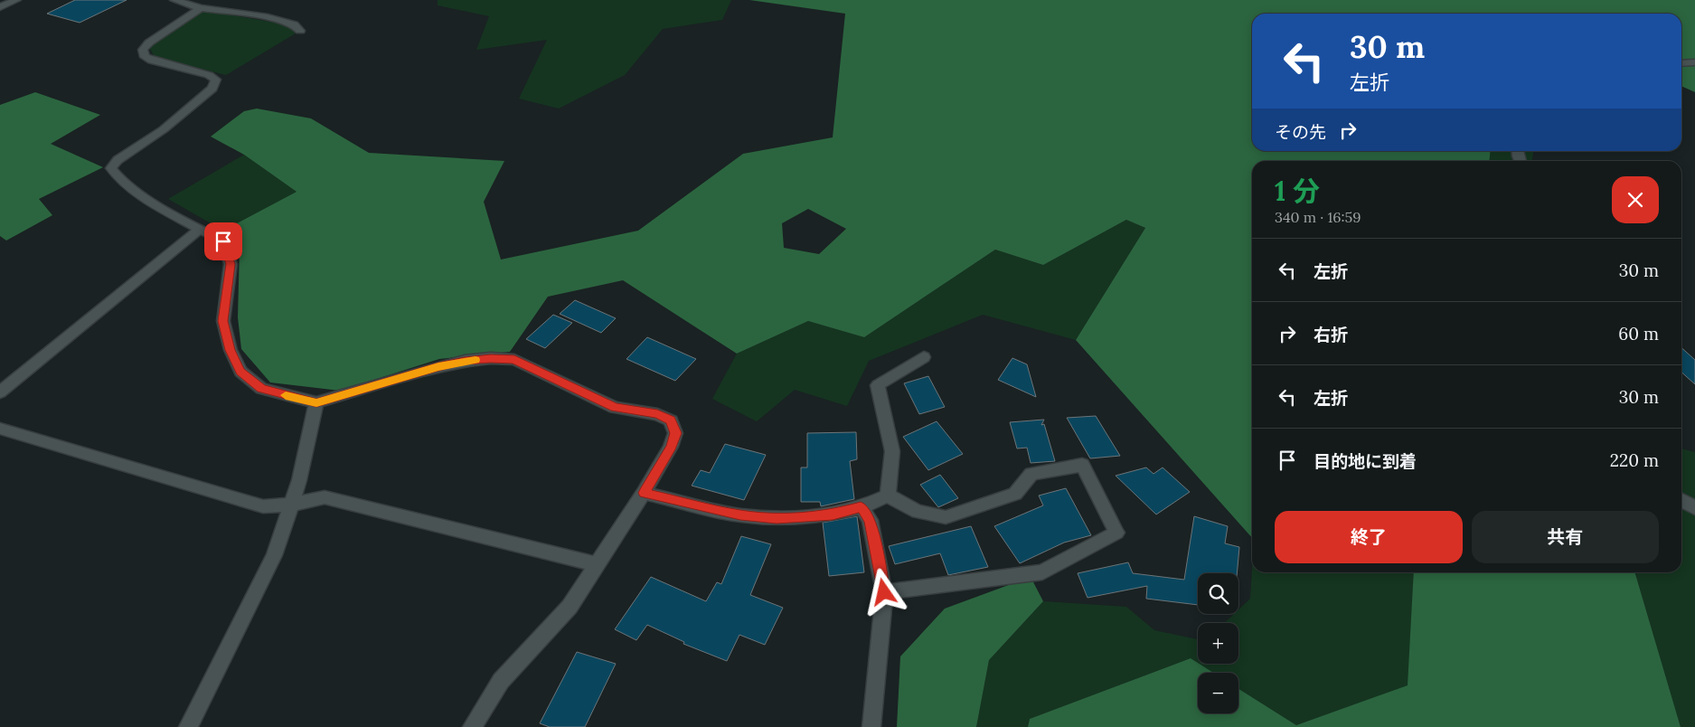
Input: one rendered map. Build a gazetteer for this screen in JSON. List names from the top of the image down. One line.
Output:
{"page":{"turn":["30 m","左折"],"then":"その先","heading":["1 分","340 m · 16:59"],"list":[{"name":"左折","value":"30 m"},{"name":"右折","value":"60 m"},{"name":"左折","value":"30 m"},{"name":"目的地に到着","value":"220 m"}],"buttons":["終了","共有"],"map_buttons":["+","−"]}}
